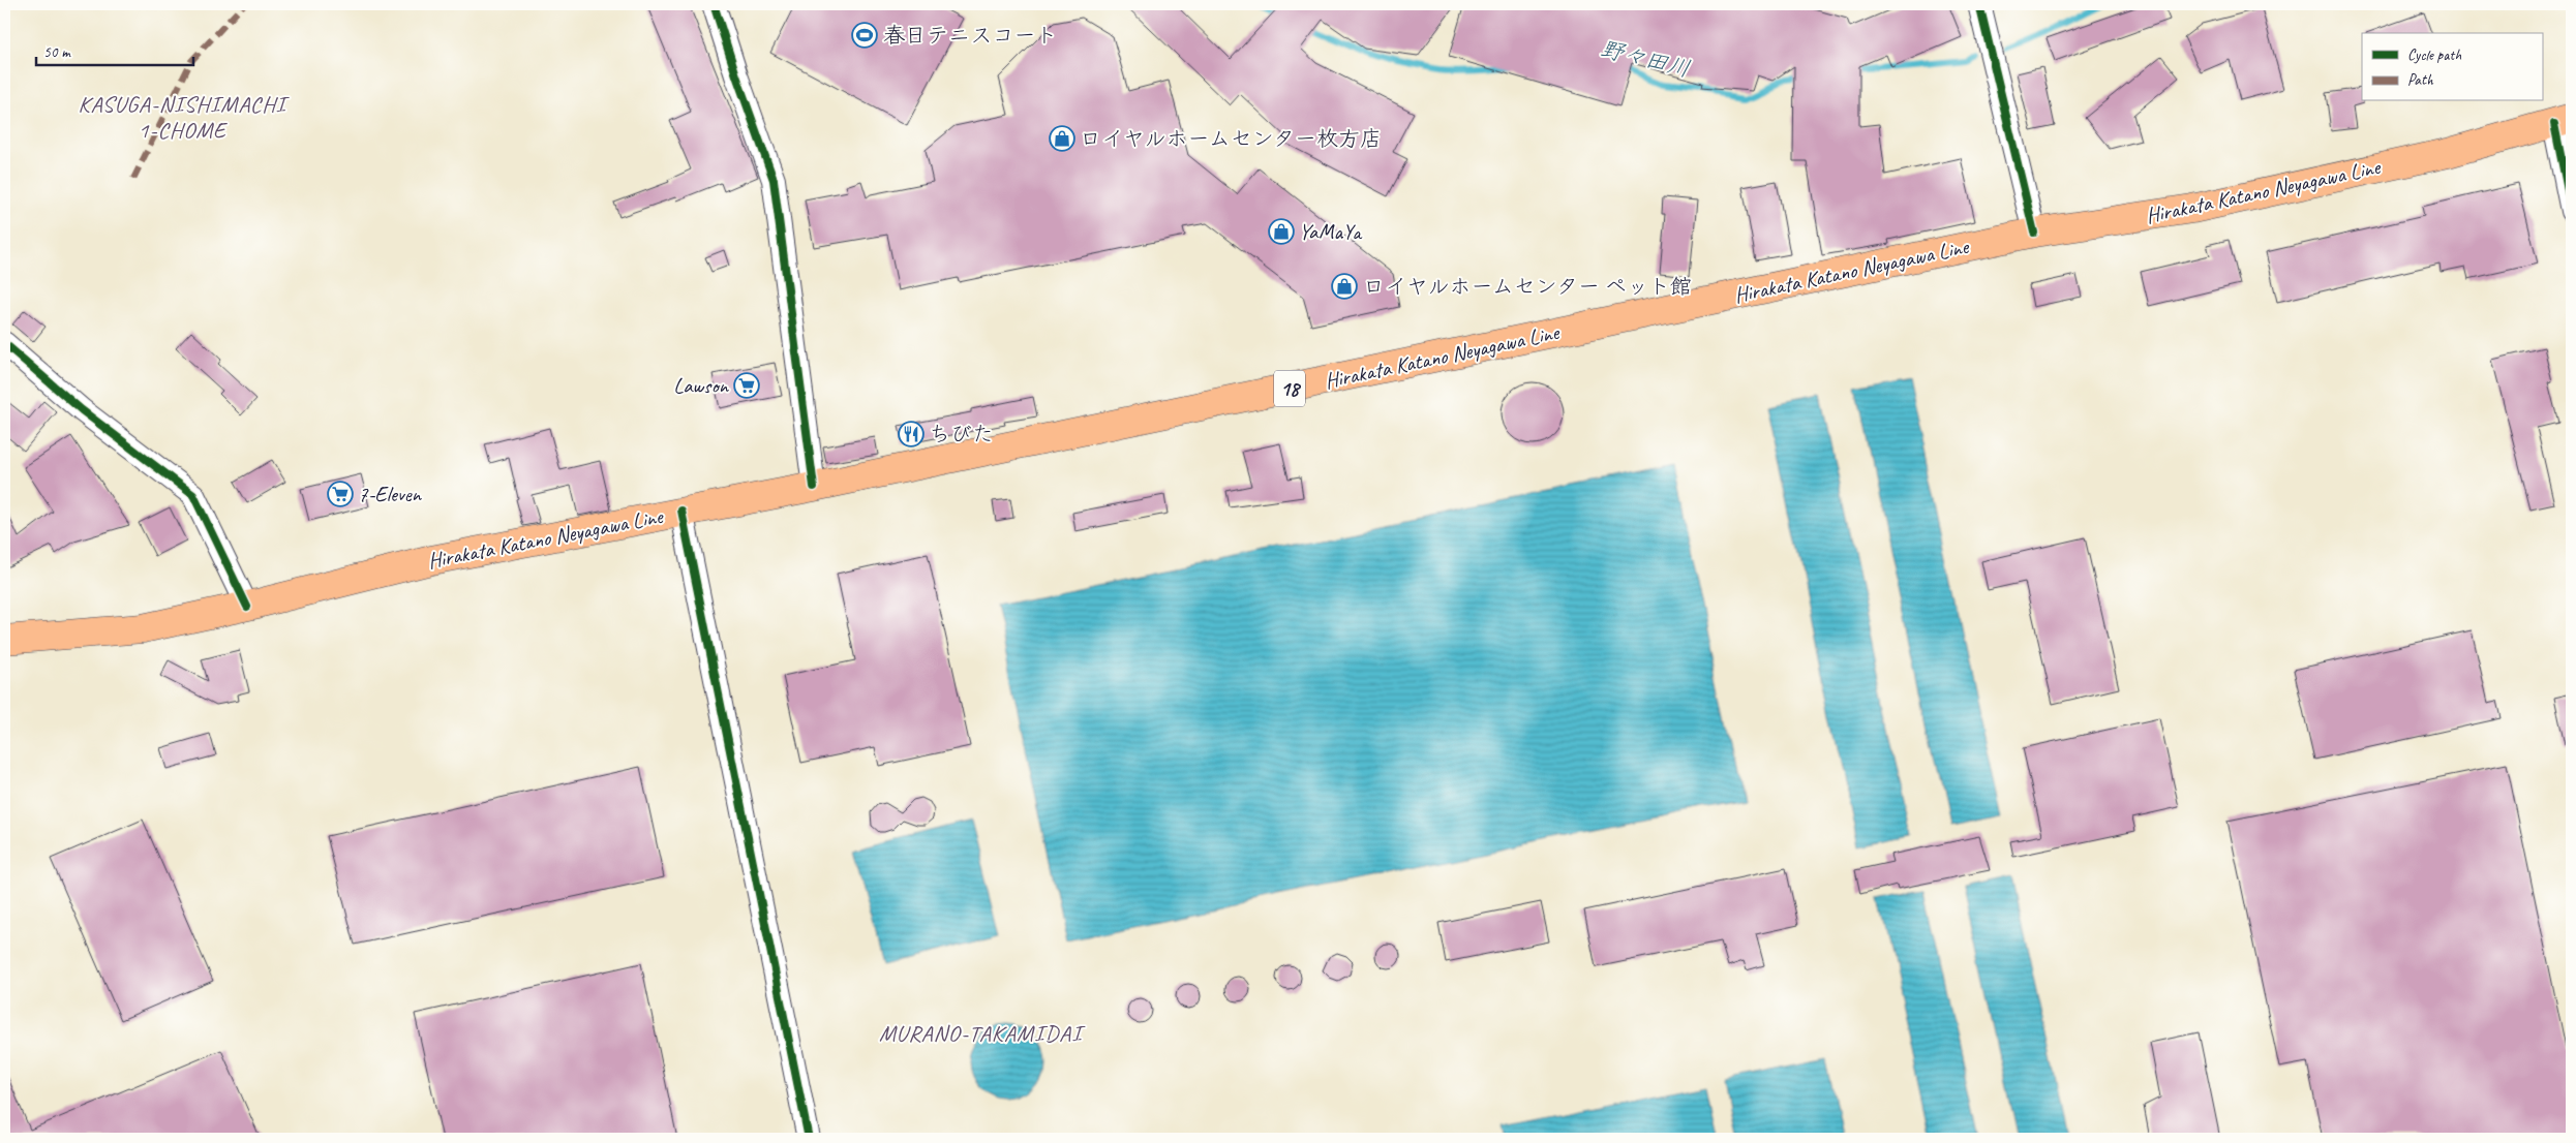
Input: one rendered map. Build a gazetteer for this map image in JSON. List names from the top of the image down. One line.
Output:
{"streets":{"main road":["Hirakata Katano Neyagawa Line","18"]},"districts":["KASUGA-NISHIMACHI 1-CHOME","MURANO-TAKAMIDAI"],"water":["野々田川"],"places":{"sports":["春日テニスコート"],"shop":["ロイヤルホームセンター枚方店","YaMaYa","ロイヤルホームセンター ペット館"],"supermarket":["Lawson","7-Eleven"],"restaurant":["ちびた"]},"legend":["Cycle path","Path"],"scale_bar":"50 m"}
